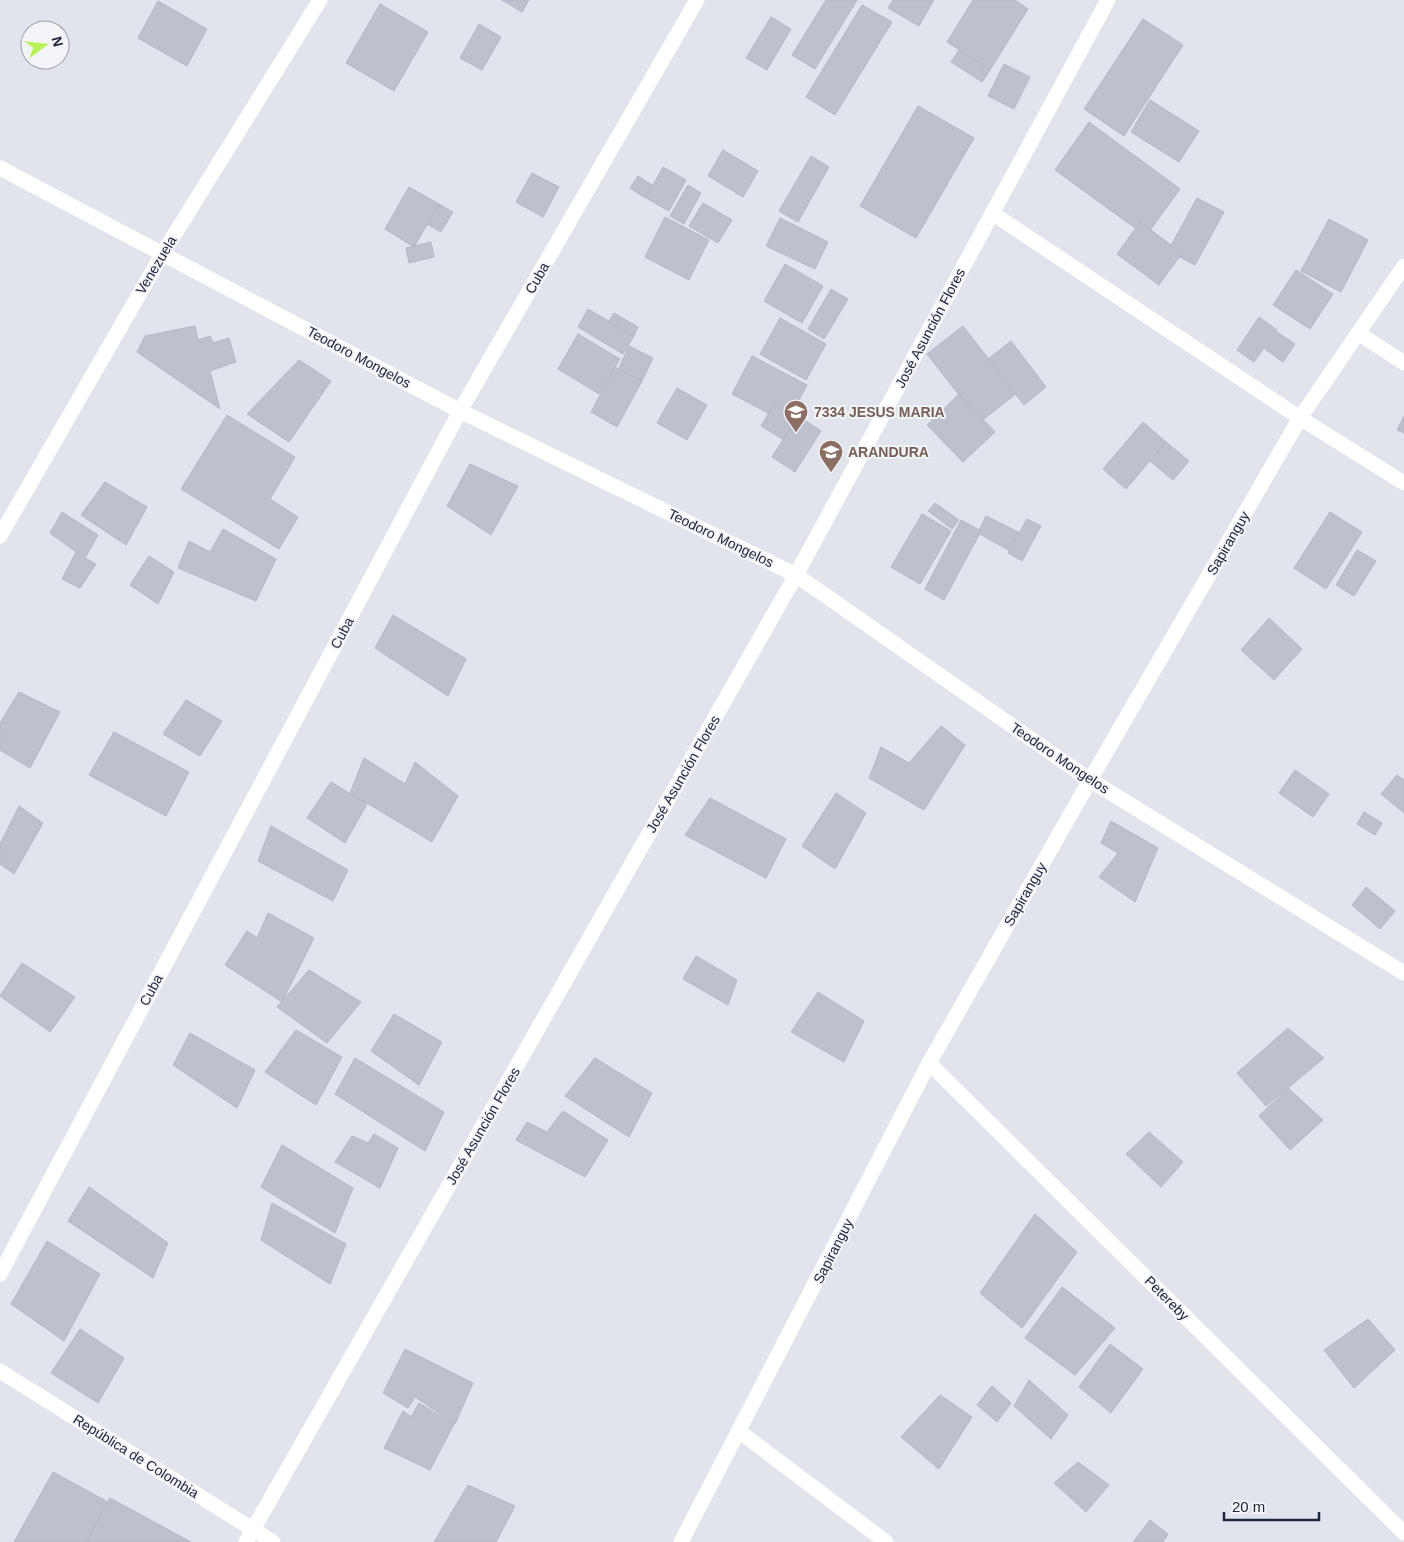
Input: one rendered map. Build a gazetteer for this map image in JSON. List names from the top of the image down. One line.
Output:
{"streets":{"street":["Venezuela","Cuba","José Asunción Flores","Teodoro Mongelos","Sapiranguy","Petereby","República de Colombia"]},"crossings":[["Venezuela","Teodoro Mongelos"],["Cuba","Teodoro Mongelos"],["José Asunción Flores","Teodoro Mongelos"],["José Asunción Flores","República de Colombia"],["Teodoro Mongelos","Sapiranguy"],["Sapiranguy","Petereby"]],"places":{"school or university":["7334 JESUS MARIA","ARANDURA"]},"scale_bar":"20 m","north":"right"}
